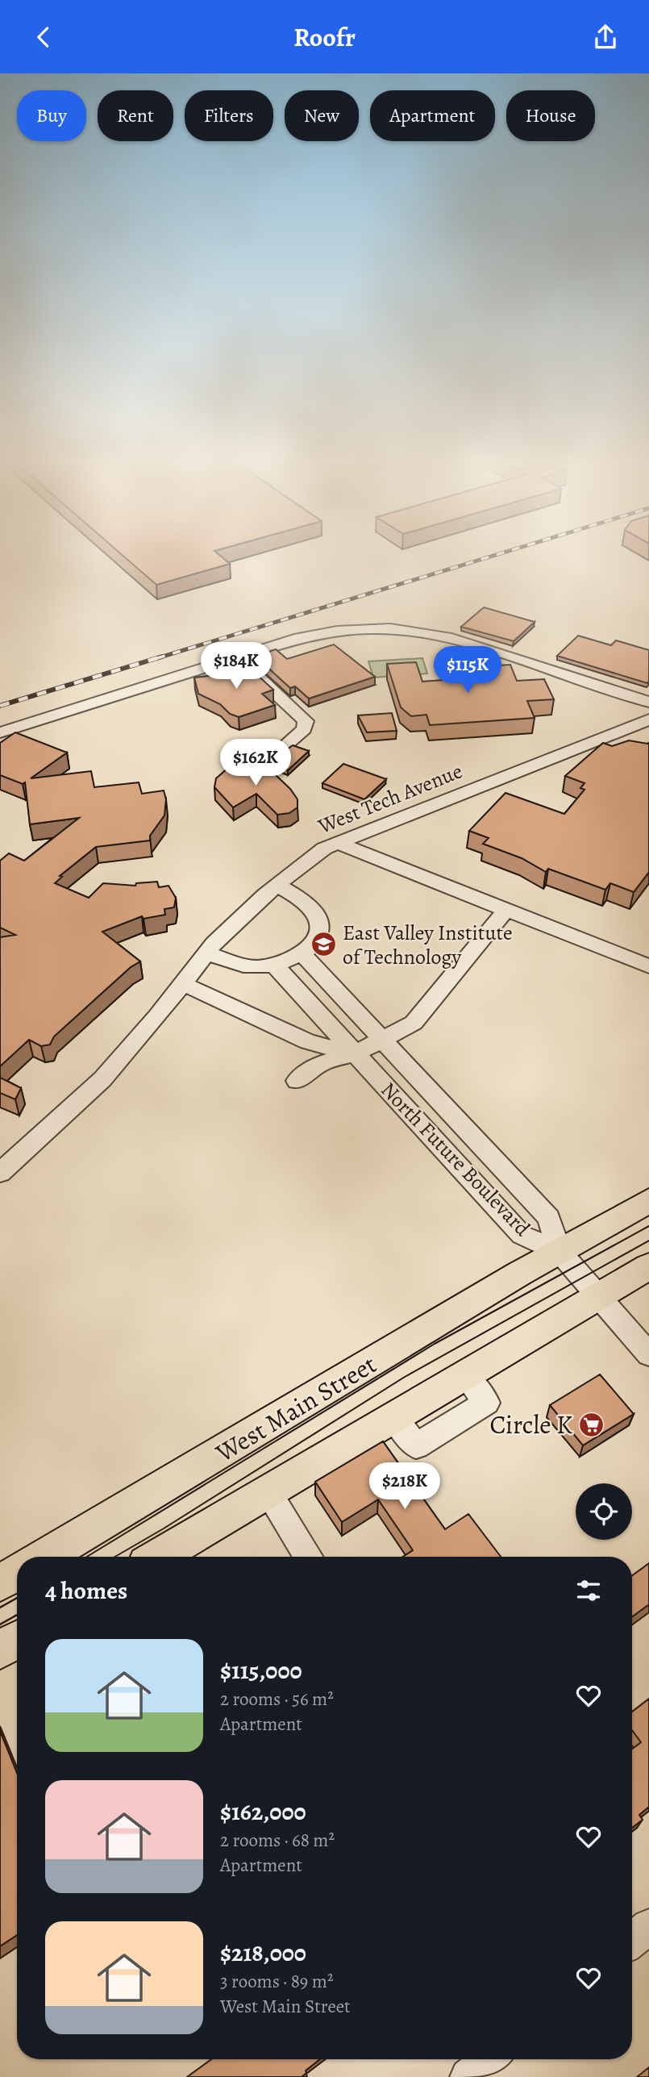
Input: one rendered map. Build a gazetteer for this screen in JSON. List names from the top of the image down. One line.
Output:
{"streets":{"main road":["West Main Street"],"street":["West Tech Avenue","North Future Boulevard"]},"crossings":[["North Future Boulevard","West Main Street"]],"places":{"school or university":["East Valley Institute of Technology"],"supermarket":["Circle K"]},"page":{"header":"Roofr","chip":["Buy","Rent","Filters","New","Apartment","House"],"price":["$184K","$115K","$162K","$218K"],"heading":"4 homes","list":[{"name":"$115,000","note":"2 rooms · 56 m² · Apartment"},{"name":"$162,000","note":"2 rooms · 68 m² · Apartment"},{"name":"$218,000","note":"3 rooms · 89 m² · West Main Street"}]}}
